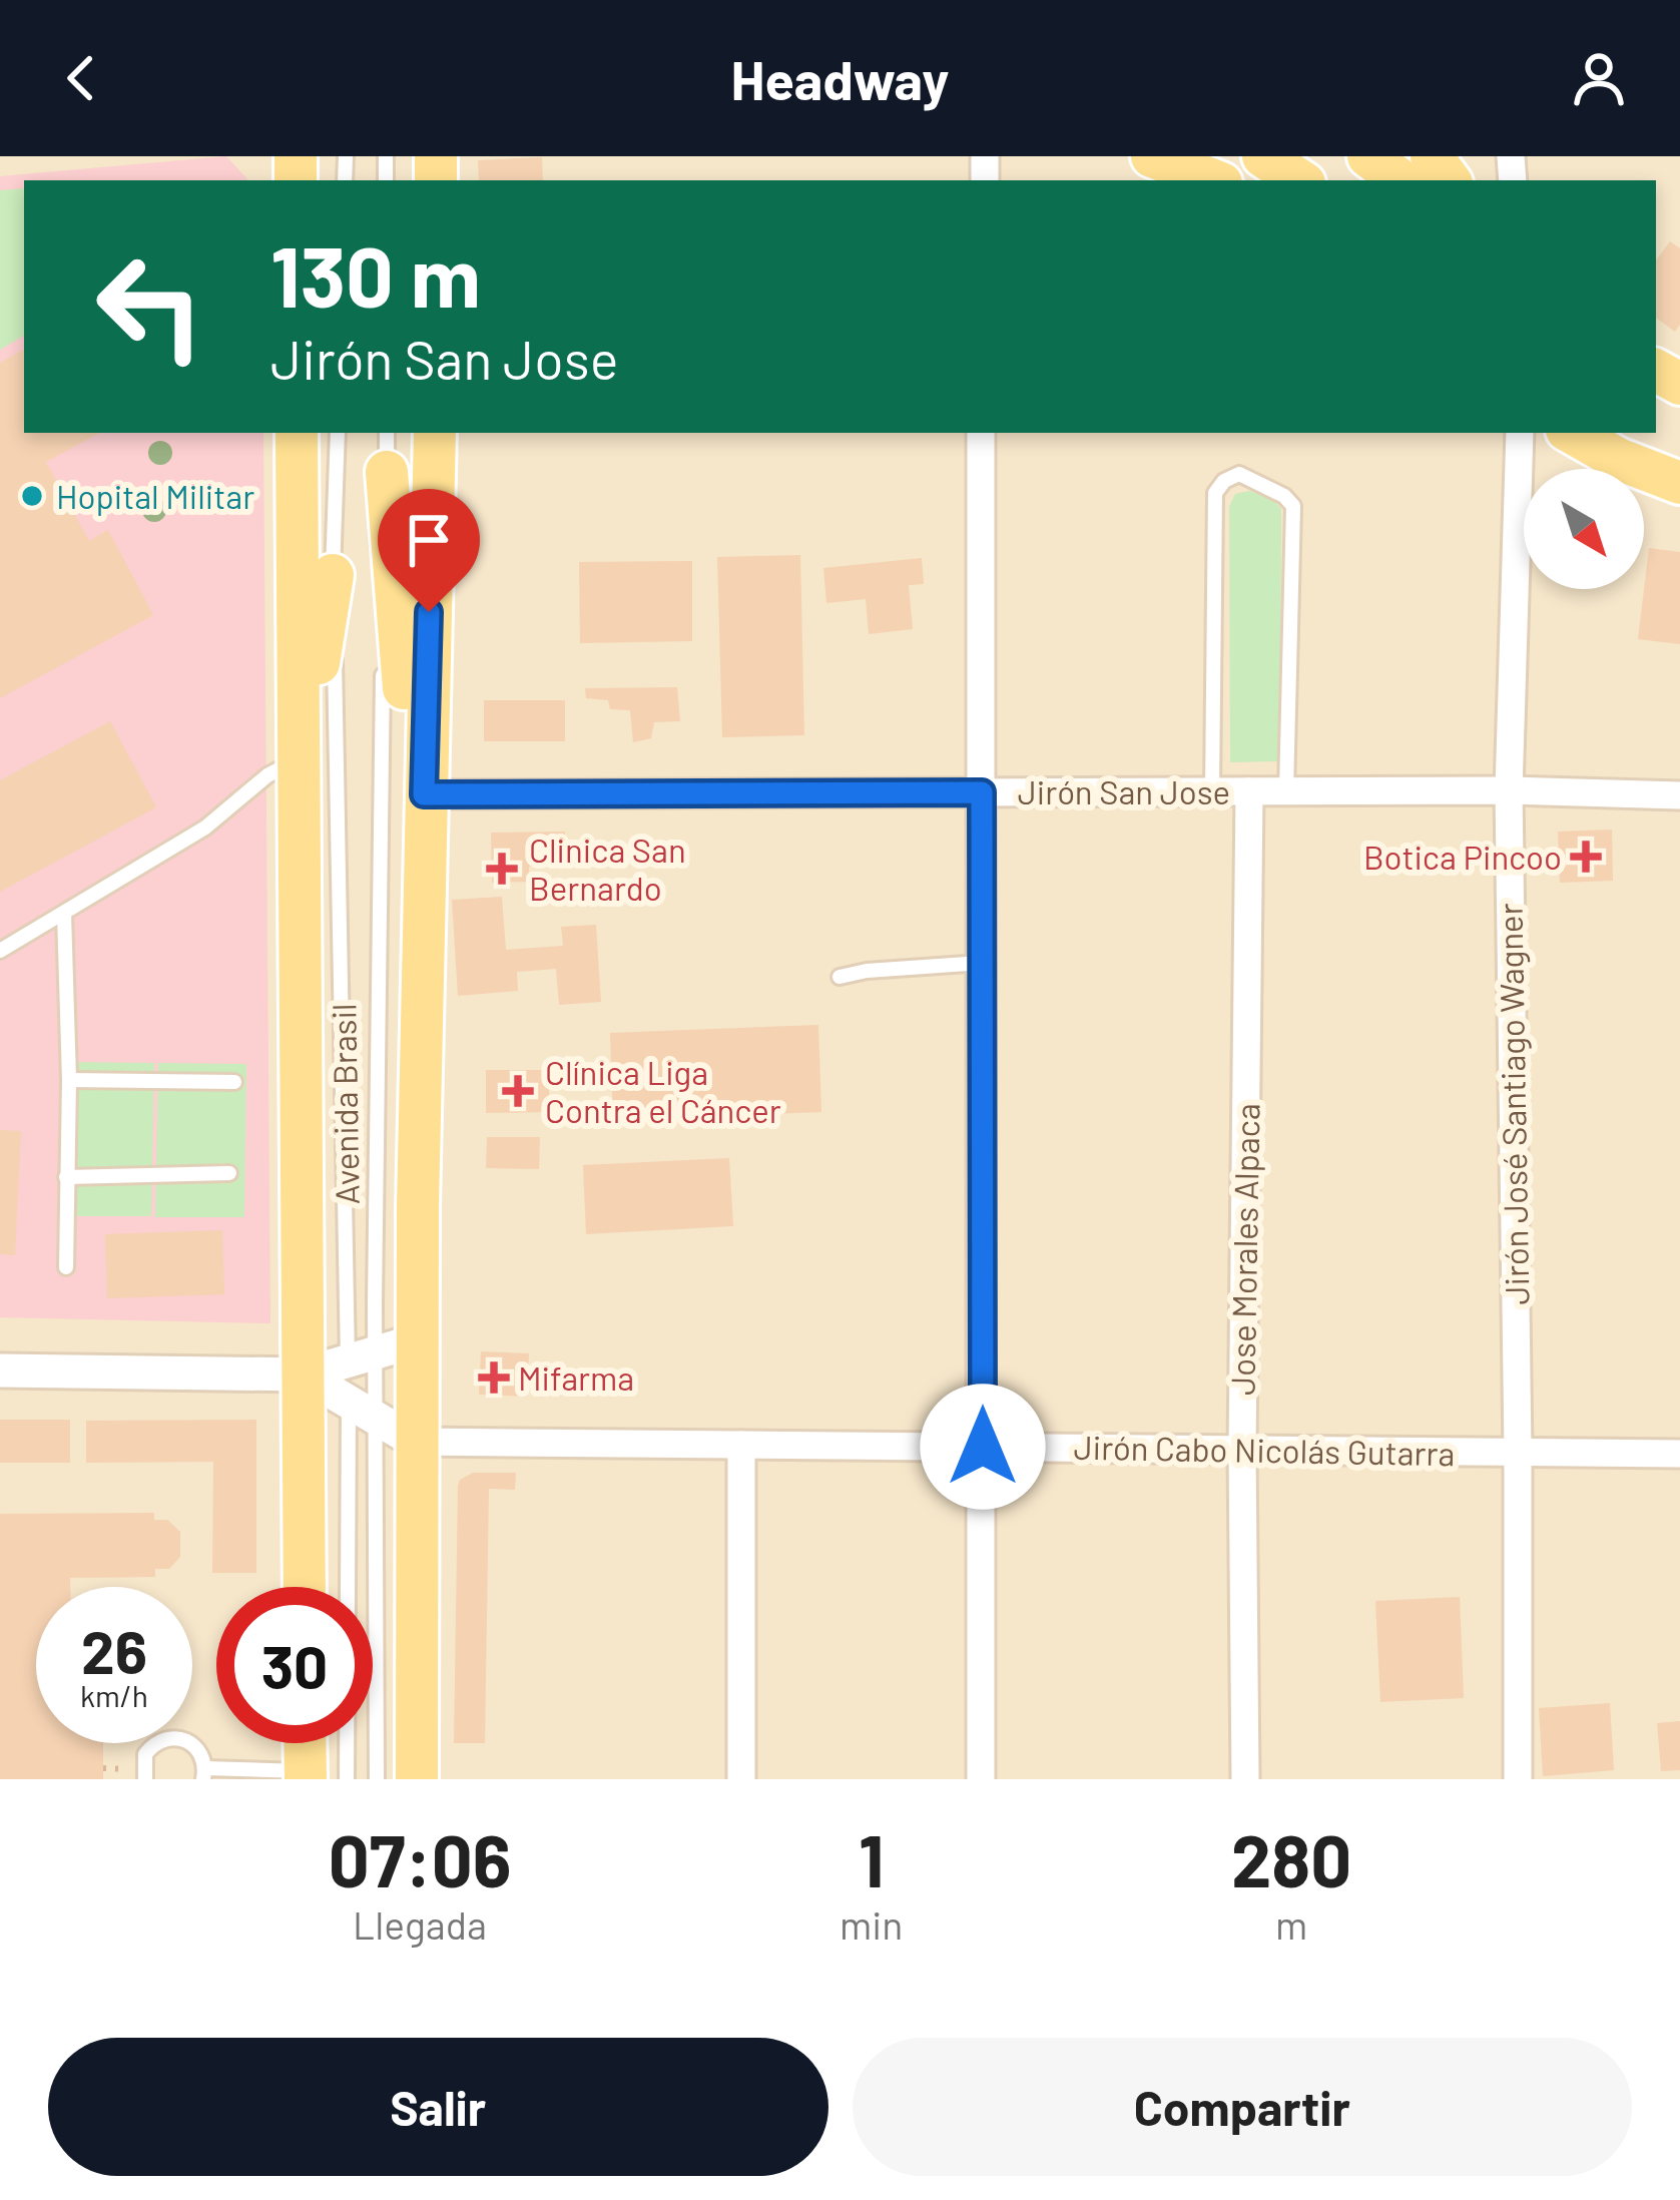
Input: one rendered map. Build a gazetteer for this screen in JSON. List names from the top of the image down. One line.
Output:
{"streets":{"main road":["Avenida Brasil"],"street":["Jirón San Jose","Jirón José Santiago Wagner","Jose Morales Alpaca","Jirón Cabo Nicolás Gutarra"]},"crossings":[["Jirón San Jose","Jirón José Santiago Wagner"],["Jirón San Jose","Jose Morales Alpaca"],["Jirón José Santiago Wagner","Jirón Cabo Nicolás Gutarra"],["Jose Morales Alpaca","Jirón Cabo Nicolás Gutarra"]],"places":{"other":["Hopital Militar"],"health":["Botica Pincoo","Clinica San Bernardo","Clínica Liga Contra el Cáncer","Mifarma"]},"north":"bottom right","page":{"header":"Headway","turn":["130 m","Jirón San Jose"],"speed":"26 km/h","limit":"30","eta":["07:06","Llegada","1","min","280","m"],"buttons":["Salir","Compartir"]}}
